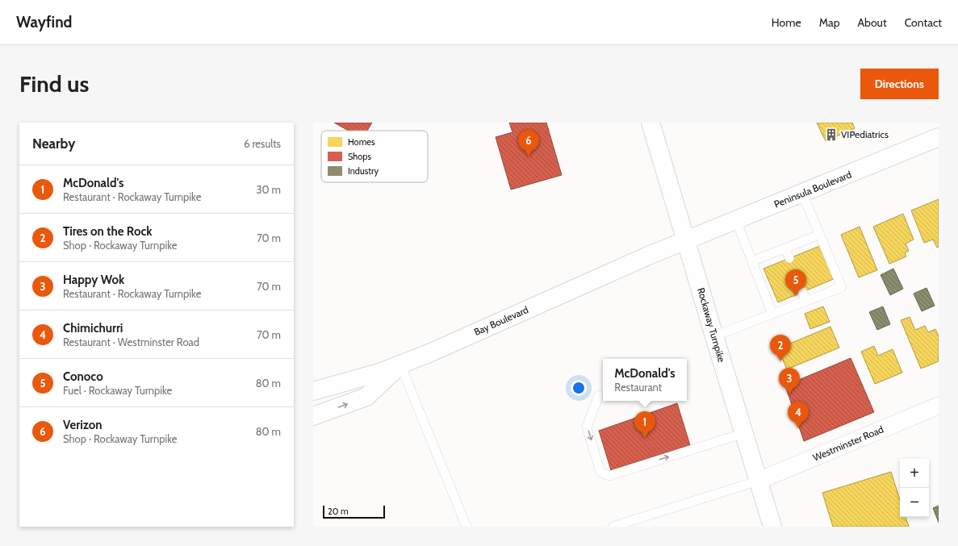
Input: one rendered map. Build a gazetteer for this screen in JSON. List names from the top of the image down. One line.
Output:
{"streets":{"main road":["Peninsula Boulevard","Bay Boulevard","Rockaway Turnpike"],"street":["Westminster Road"]},"crossings":[["Peninsula Boulevard","Bay Boulevard"],["Peninsula Boulevard","Rockaway Turnpike"],["Bay Boulevard","Rockaway Turnpike"],["Rockaway Turnpike","Westminster Road"]],"places":{"building":["VIPediatrics"]},"legend":["Homes","Shops","Industry"],"scale_bar":"20 m","page":{"header":"Wayfind","nav":["Home","Map","About","Contact"],"buttons":"Directions","title":"Find us","heading":["Nearby","6 results"],"pins":["6","5","2","3","4","1"],"list":[{"mark":"1","name":"McDonald's","note":"Restaurant · Rockaway Turnpike","value":"30 m"},{"mark":"2","name":"Tires on the Rock","note":"Shop · Rockaway Turnpike","value":"70 m"},{"mark":"3","name":"Happy Wok","note":"Restaurant · Rockaway Turnpike","value":"70 m"},{"mark":"4","name":"Chimichurri","note":"Restaurant · Westminster Road","value":"70 m"},{"mark":"5","name":"Conoco","note":"Fuel · Rockaway Turnpike","value":"80 m"},{"mark":"6","name":"Verizon","note":"Shop · Rockaway Turnpike","value":"80 m"}],"popup":["McDonald's","Restaurant"],"map_buttons":["+","−"],"scale":"20 m"}}
